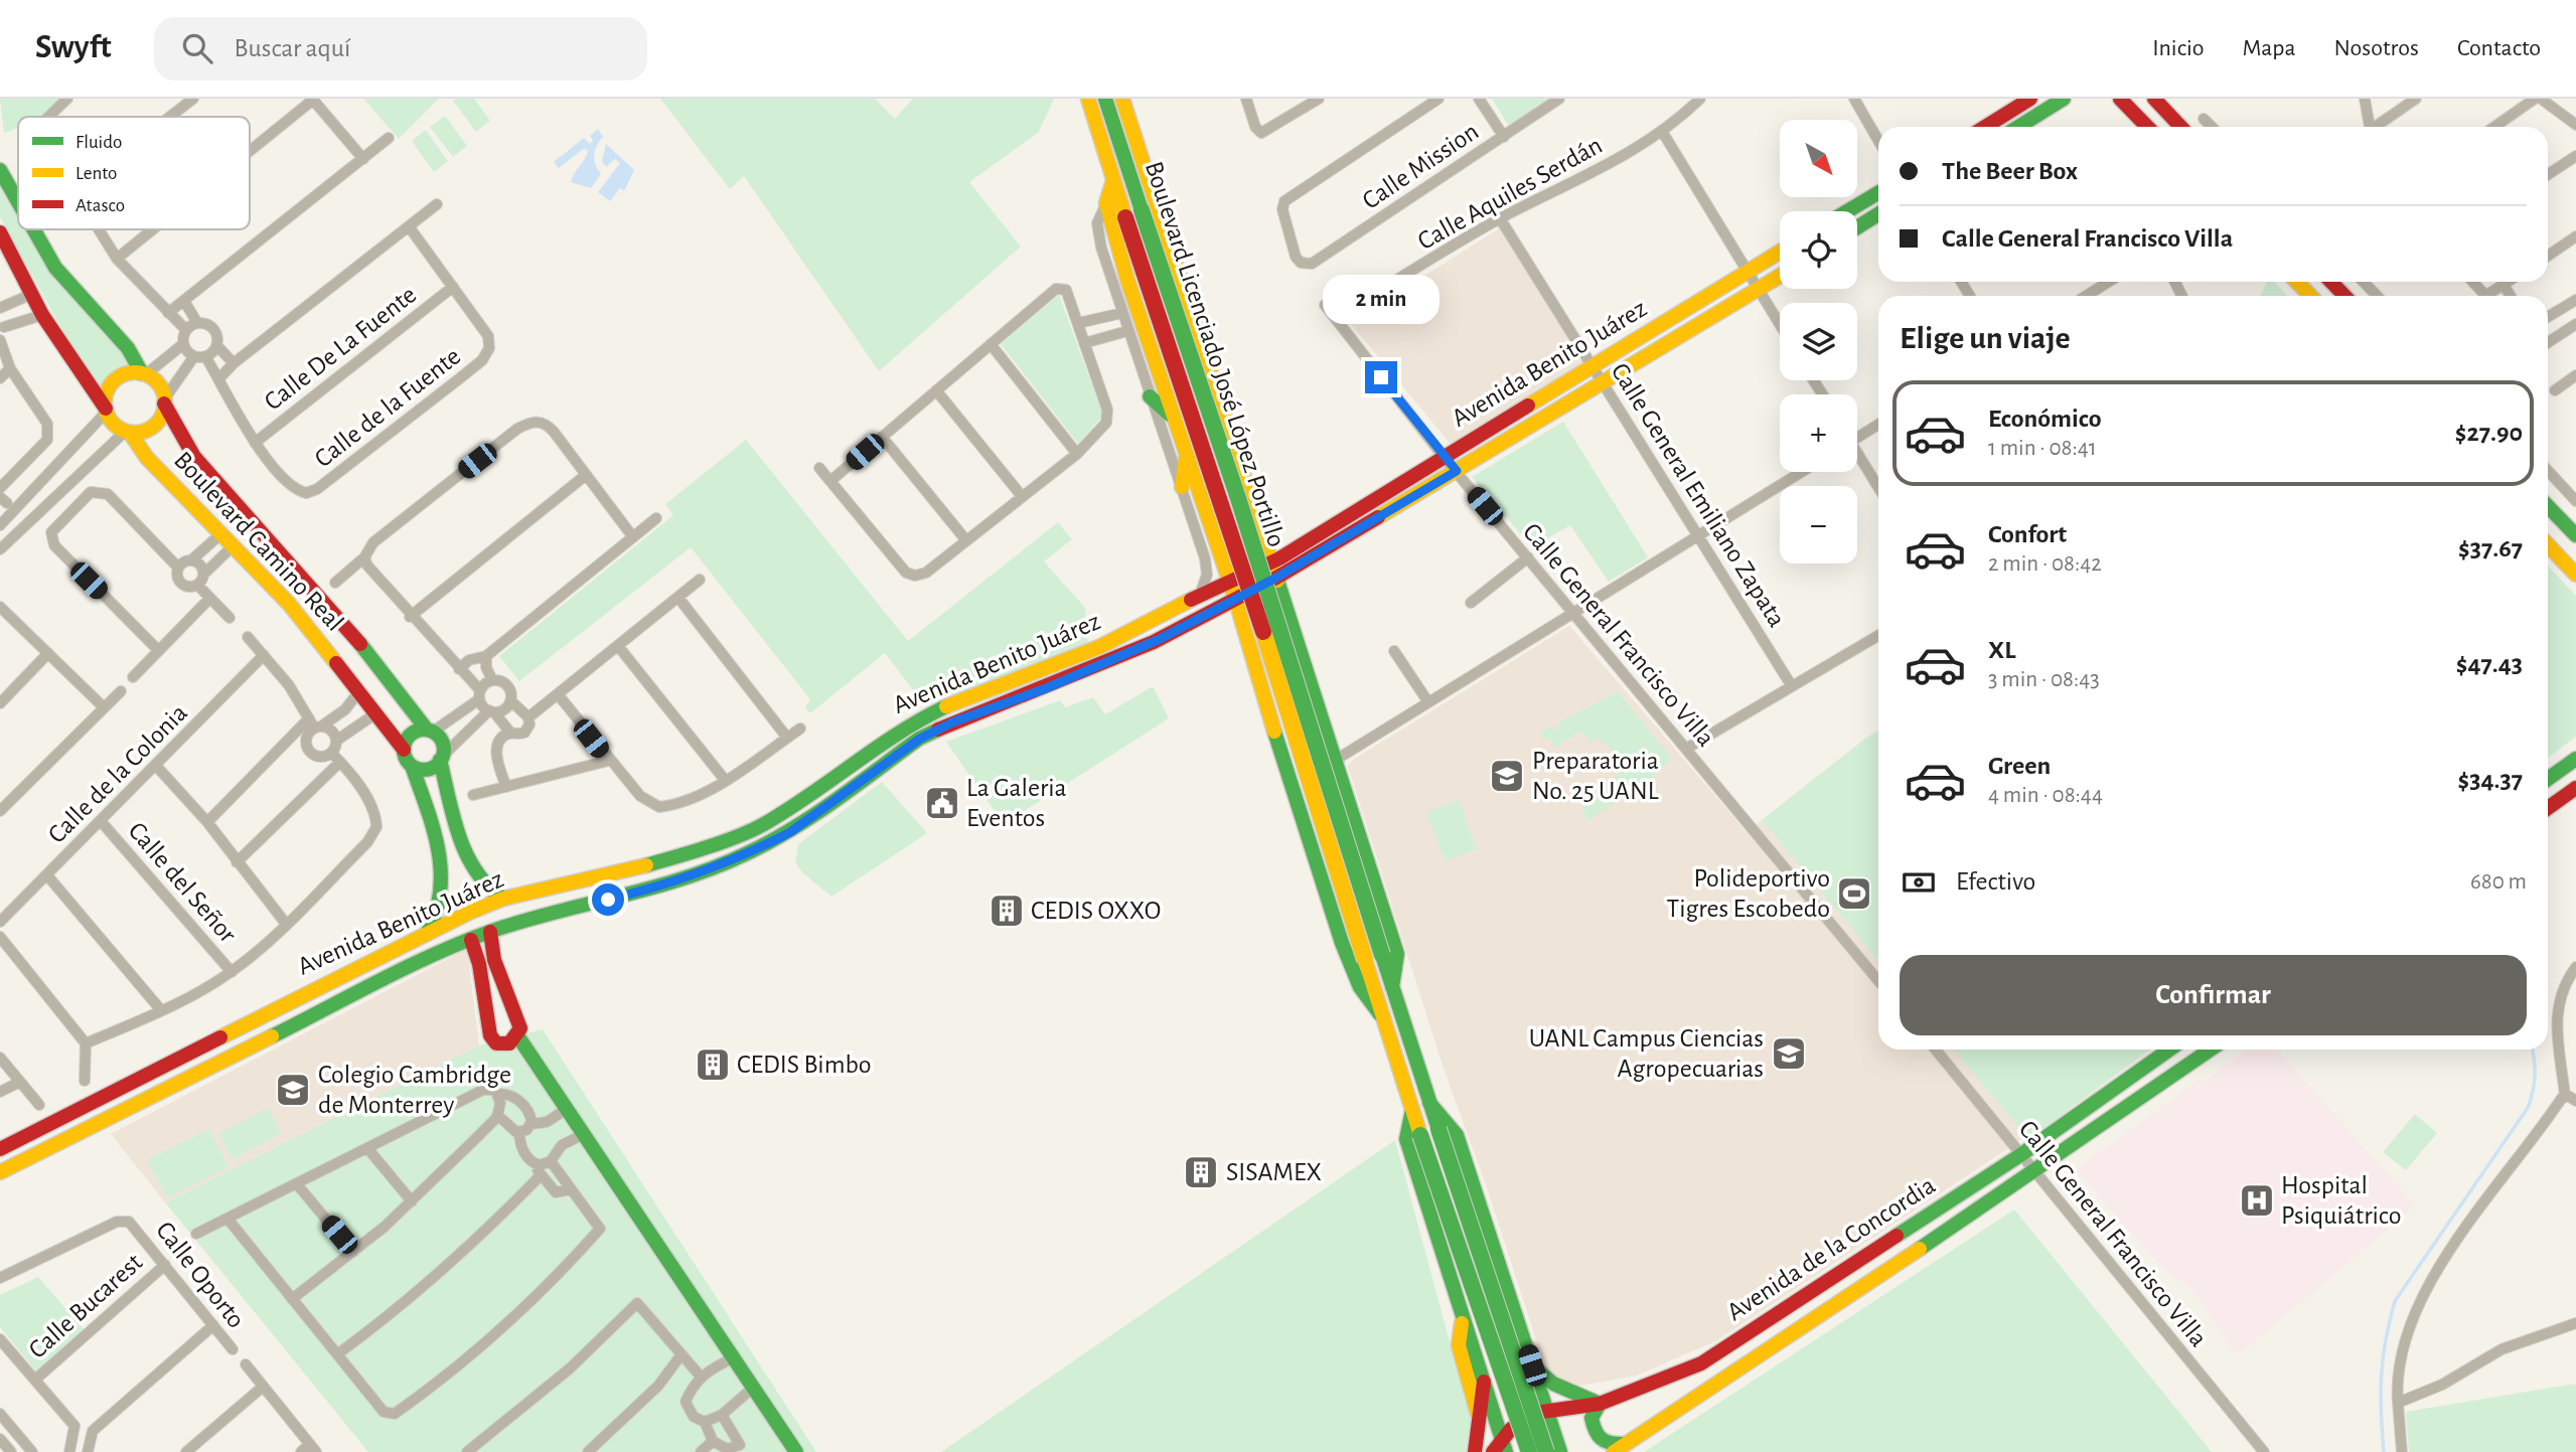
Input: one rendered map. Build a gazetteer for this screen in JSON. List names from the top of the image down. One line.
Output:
{"streets":{"main road":["Boulevard Licenciado José López Portillo","Avenida Benito Juárez","Boulevard Camino Real","Avenida de la Concordia"],"street":["Calle Mission","Calle Aquiles Serdán","Calle De La Fuente","Calle de la Fuente","Calle General Emiliano Zapata","Calle General Francisco Villa","Calle de la Colonia","Calle del Señor","Calle Oporto","Calle Bucarest"]},"crossings":[["Calle Aquiles Serdán","Calle General Emiliano Zapata"],["Calle Aquiles Serdán","Calle General Francisco Villa"],["Calle De La Fuente","Calle de la Fuente"],["Boulevard Licenciado José López Portillo","Avenida Benito Juárez"],["Boulevard Licenciado José López Portillo","Avenida de la Concordia"],["Avenida Benito Juárez","Calle General Emiliano Zapata"],["Avenida Benito Juárez","Calle General Francisco Villa"],["Calle General Francisco Villa","Avenida de la Concordia"],["Calle de la Colonia","Calle del Señor"],["Calle Oporto","Calle Bucarest"]],"places":{"school or university":["Preparatoria No. 25 UANL","UANL Campus Ciencias Agropecuarias","Colegio Cambridge de Monterrey"],"public building":["La Galeria Eventos"],"sports":["Polideportivo Tigres Escobedo"],"building":["CEDIS OXXO","CEDIS Bimbo","SISAMEX"],"hospital":["Hospital Psiquiátrico"]},"legend":["Fluido","Lento","Atasco"],"north":"bottom right","page":{"header":"Swyft","search":"Buscar aquí","nav":["Inicio","Mapa","Nosotros","Contacto"],"map_buttons":["+","−"],"banner":["The Beer Box","Calle General Francisco Villa"],"bubble":"2 min","heading":"Elige un viaje","list":[{"name":"Económico","note":"1 min · 08:41","value":"$27.90"},{"name":"Confort","note":"2 min · 08:42","value":"$37.67"},{"name":"XL","note":"3 min · 08:43","value":"$47.43"},{"name":"Green","note":"4 min · 08:44","value":"$34.37"}],"pay":["Efectivo","680 m"],"buttons":"Confirmar"}}
